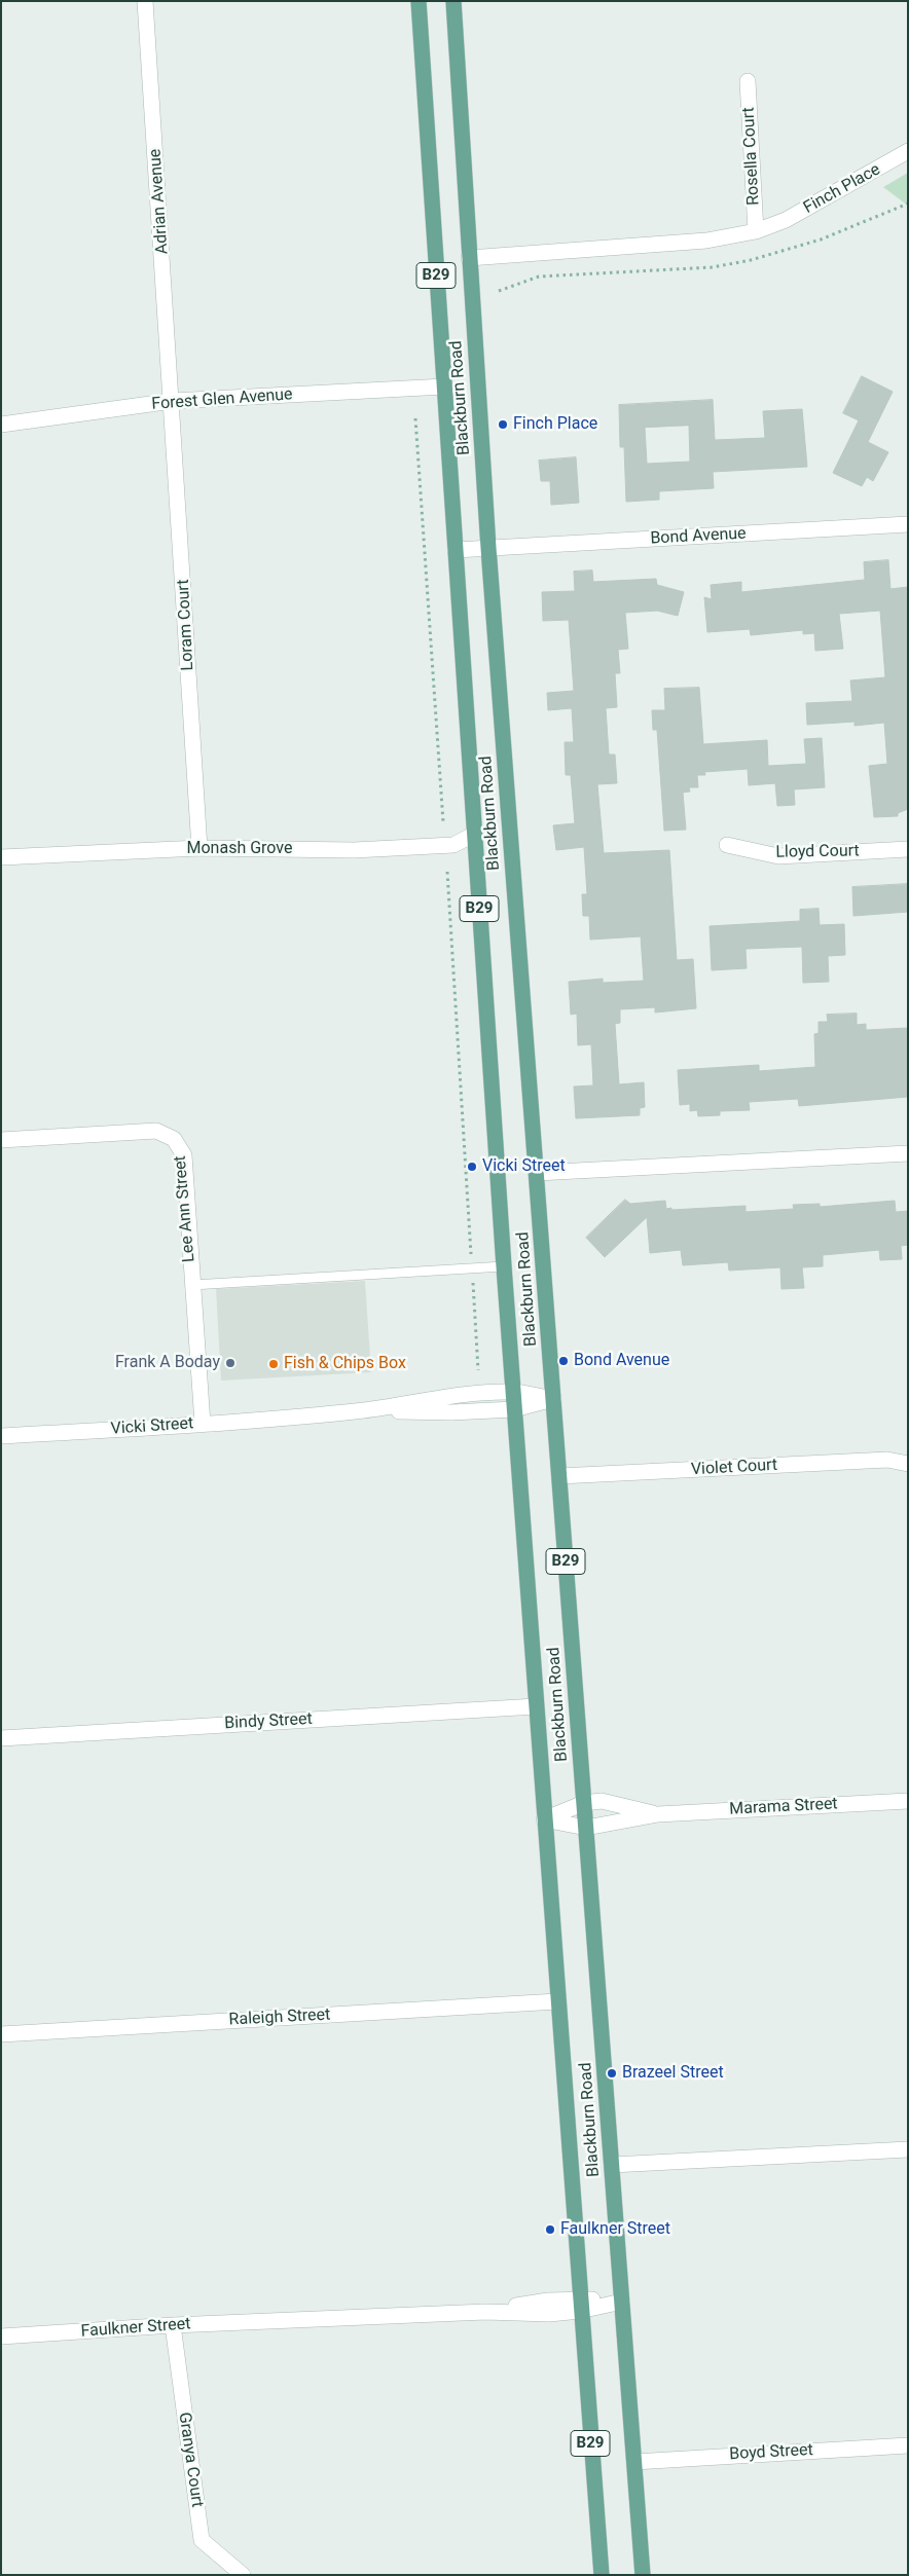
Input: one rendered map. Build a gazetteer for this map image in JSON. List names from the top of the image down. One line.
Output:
{"streets":{"main road":["B29","Blackburn Road"],"street":["Rosella Court","Finch Place","Adrian Avenue","Forest Glen Avenue","Bond Avenue","Loram Court","Monash Grove","Lloyd Court","Lee Ann Street","Vicki Street","Violet Court","Bindy Street","Marama Street","Raleigh Street","Faulkner Street","Boyd Street","Granya Court"]},"crossings":[["Rosella Court","Finch Place"],["Finch Place","Blackburn Road"],["Adrian Avenue","Forest Glen Avenue"],["Adrian Avenue","Loram Court"],["Blackburn Road","Forest Glen Avenue"],["Blackburn Road","Bond Avenue"],["Blackburn Road","Monash Grove"],["Blackburn Road","Vicki Street"],["Blackburn Road","Violet Court"],["Blackburn Road","Bindy Street"],["Blackburn Road","Marama Street"],["Blackburn Road","Raleigh Street"],["Blackburn Road","Faulkner Street"],["Blackburn Road","Boyd Street"],["Forest Glen Avenue","Loram Court"],["Loram Court","Monash Grove"],["Lee Ann Street","Vicki Street"],["Faulkner Street","Granya Court"]],"places":["Finch Place","Vicki Street","Bond Avenue","Frank A Boday","Fish & Chips Box","Brazeel Street","Faulkner Street"]}
